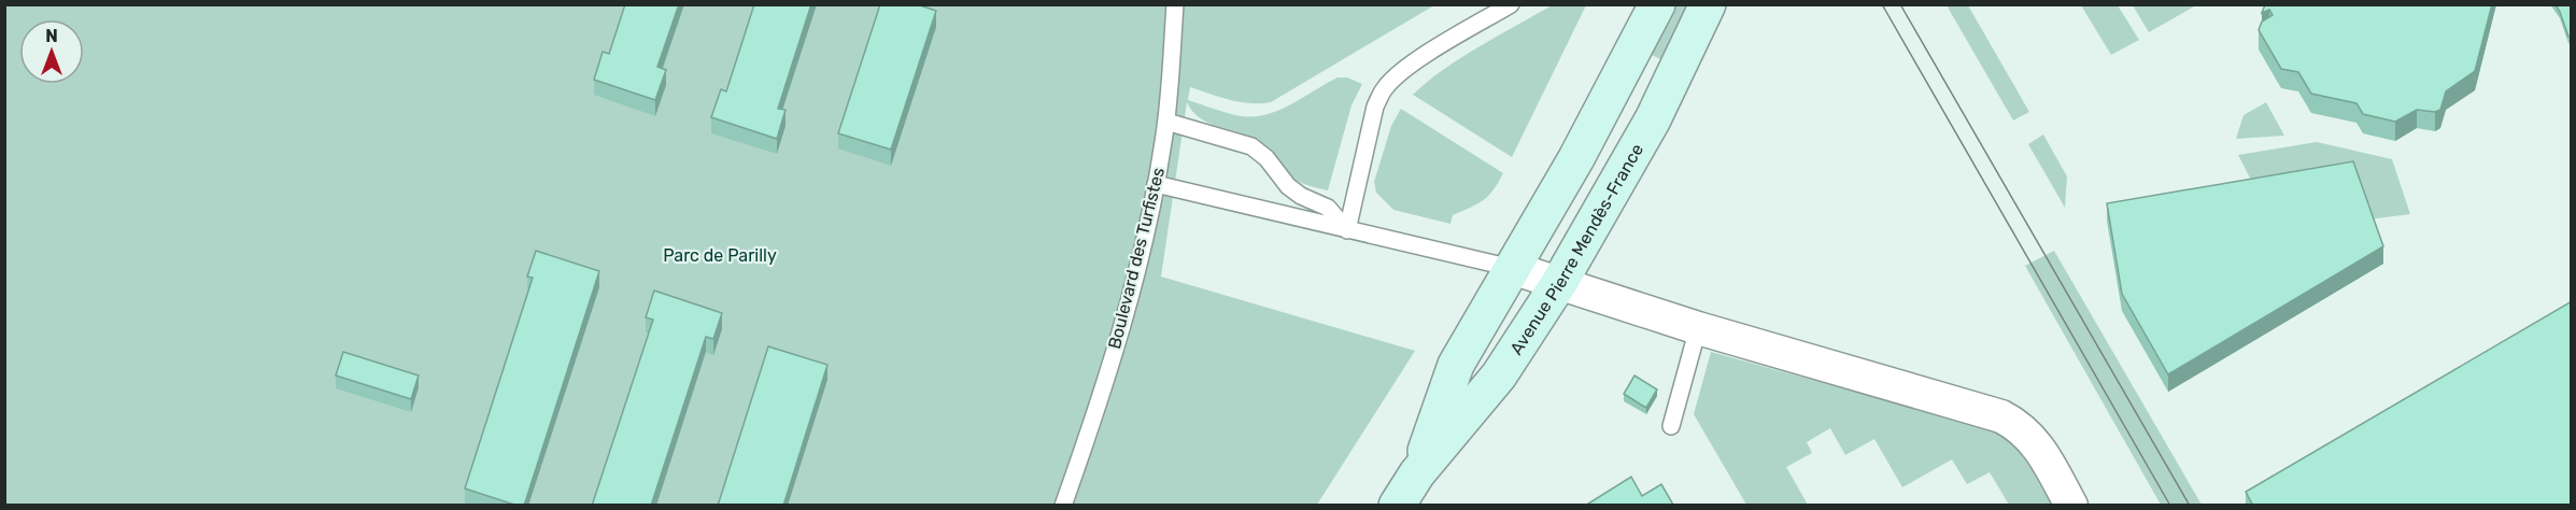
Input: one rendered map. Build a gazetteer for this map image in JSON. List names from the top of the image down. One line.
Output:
{"streets":{"main road":["Avenue Pierre Mendès-France"],"lane":["Boulevard des Turfistes"]},"parks":["Parc de Parilly"],"north":"top"}
